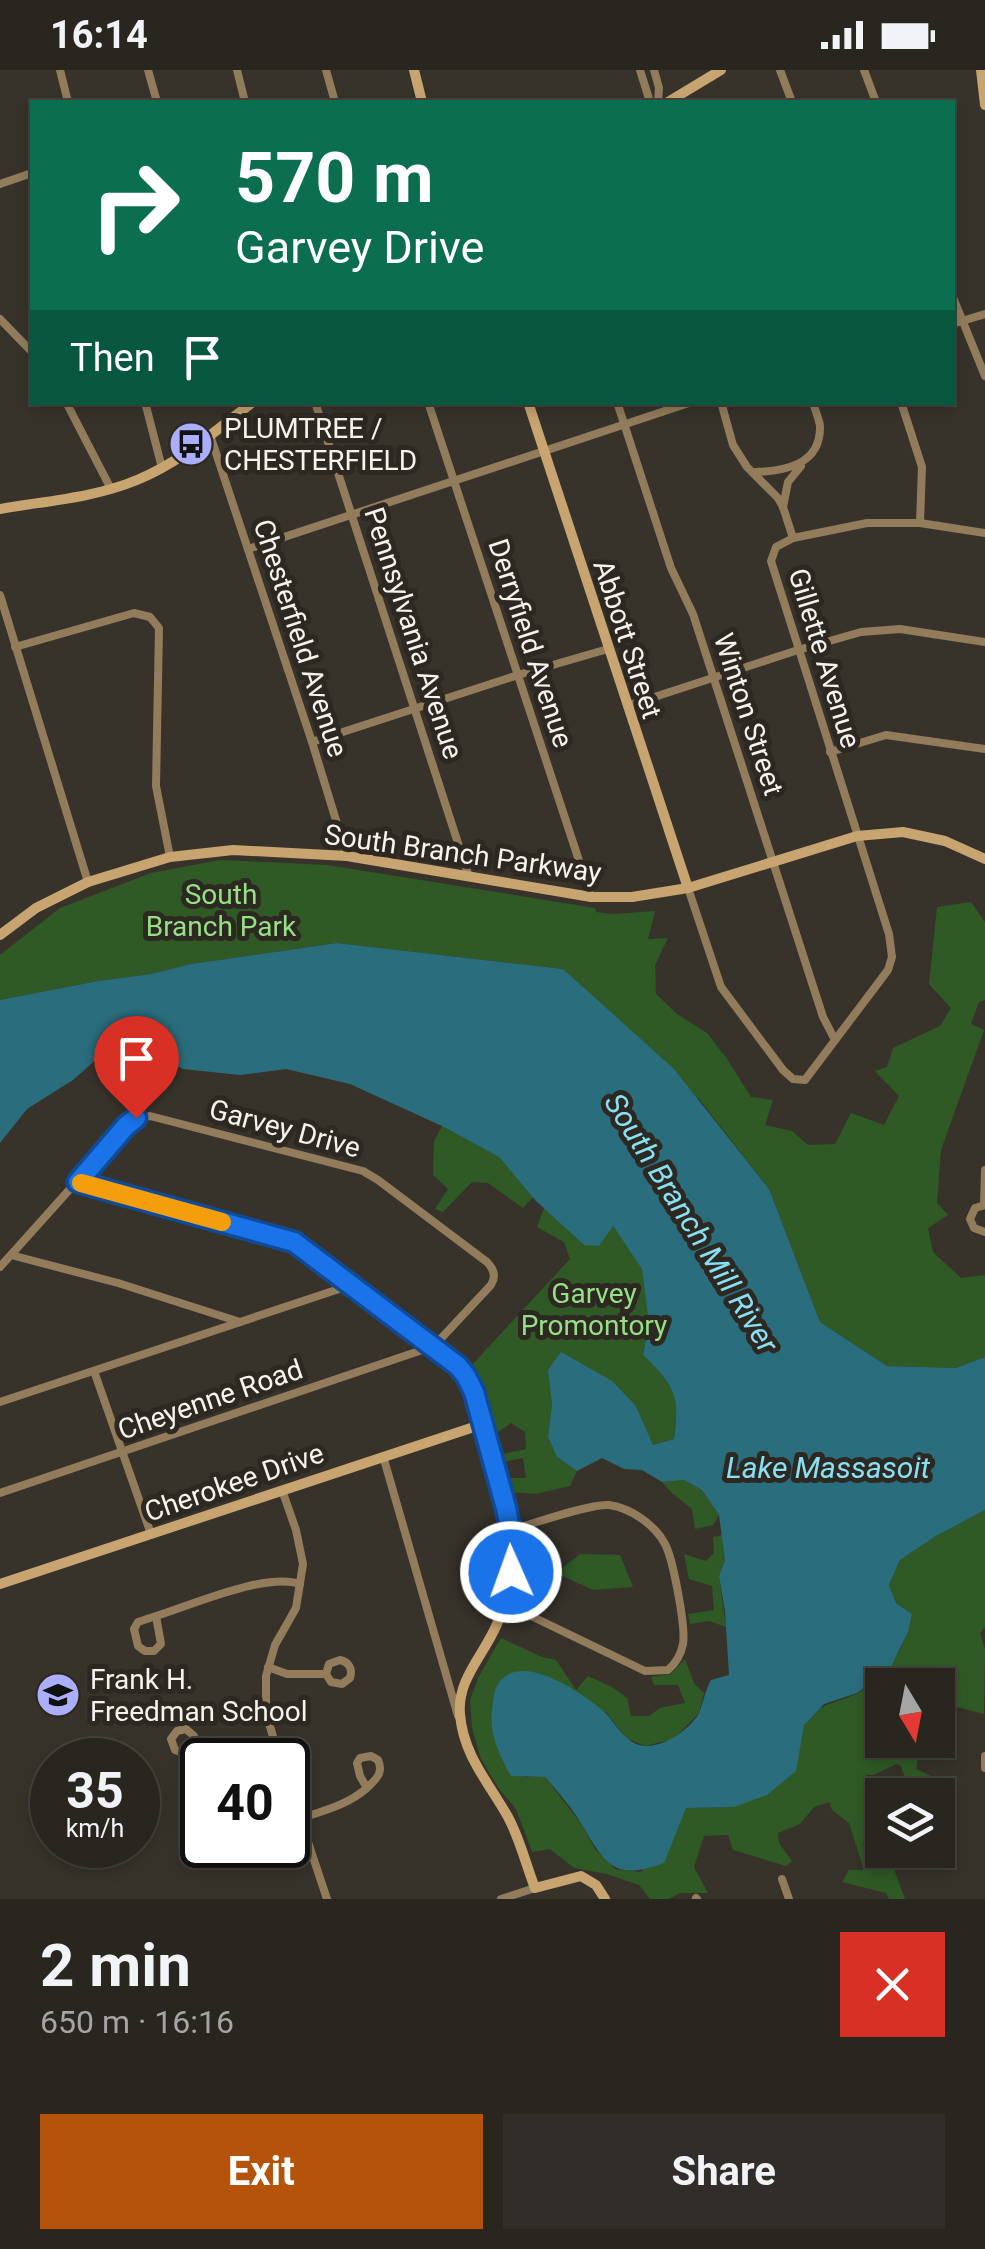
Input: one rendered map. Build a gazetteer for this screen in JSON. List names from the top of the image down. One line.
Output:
{"streets":{"street":["Pennsylvania Avenue","Chesterfield Avenue","Abbott Street","Derryfield Avenue","Gillette Avenue","Winton Street","South Branch Parkway","Garvey Drive","Cheyenne Road","Cherokee Drive"]},"crossings":[["Pennsylvania Avenue","South Branch Parkway"],["Chesterfield Avenue","South Branch Parkway"],["Abbott Street","Gillette Avenue"],["Abbott Street","South Branch Parkway"],["Derryfield Avenue","South Branch Parkway"],["Gillette Avenue","Winton Street"],["Gillette Avenue","South Branch Parkway"],["Winton Street","South Branch Parkway"],["Garvey Drive","Cheyenne Road"]],"water":["South Branch Mill River","Lake Massasoit"],"parks":["South Branch Park","Garvey Promontory"],"places":{"bus stop":["PLUMTREE / CHESTERFIELD"],"school or university":["Frank H. Freedman School"]},"north":"bottom","page":{"status":"16:14","turn":["570 m","Garvey Drive"],"then":"Then","speed":"35 km/h","limit":"40","heading":["2 min","650 m · 16:16"],"buttons":["Exit","Share"]}}
